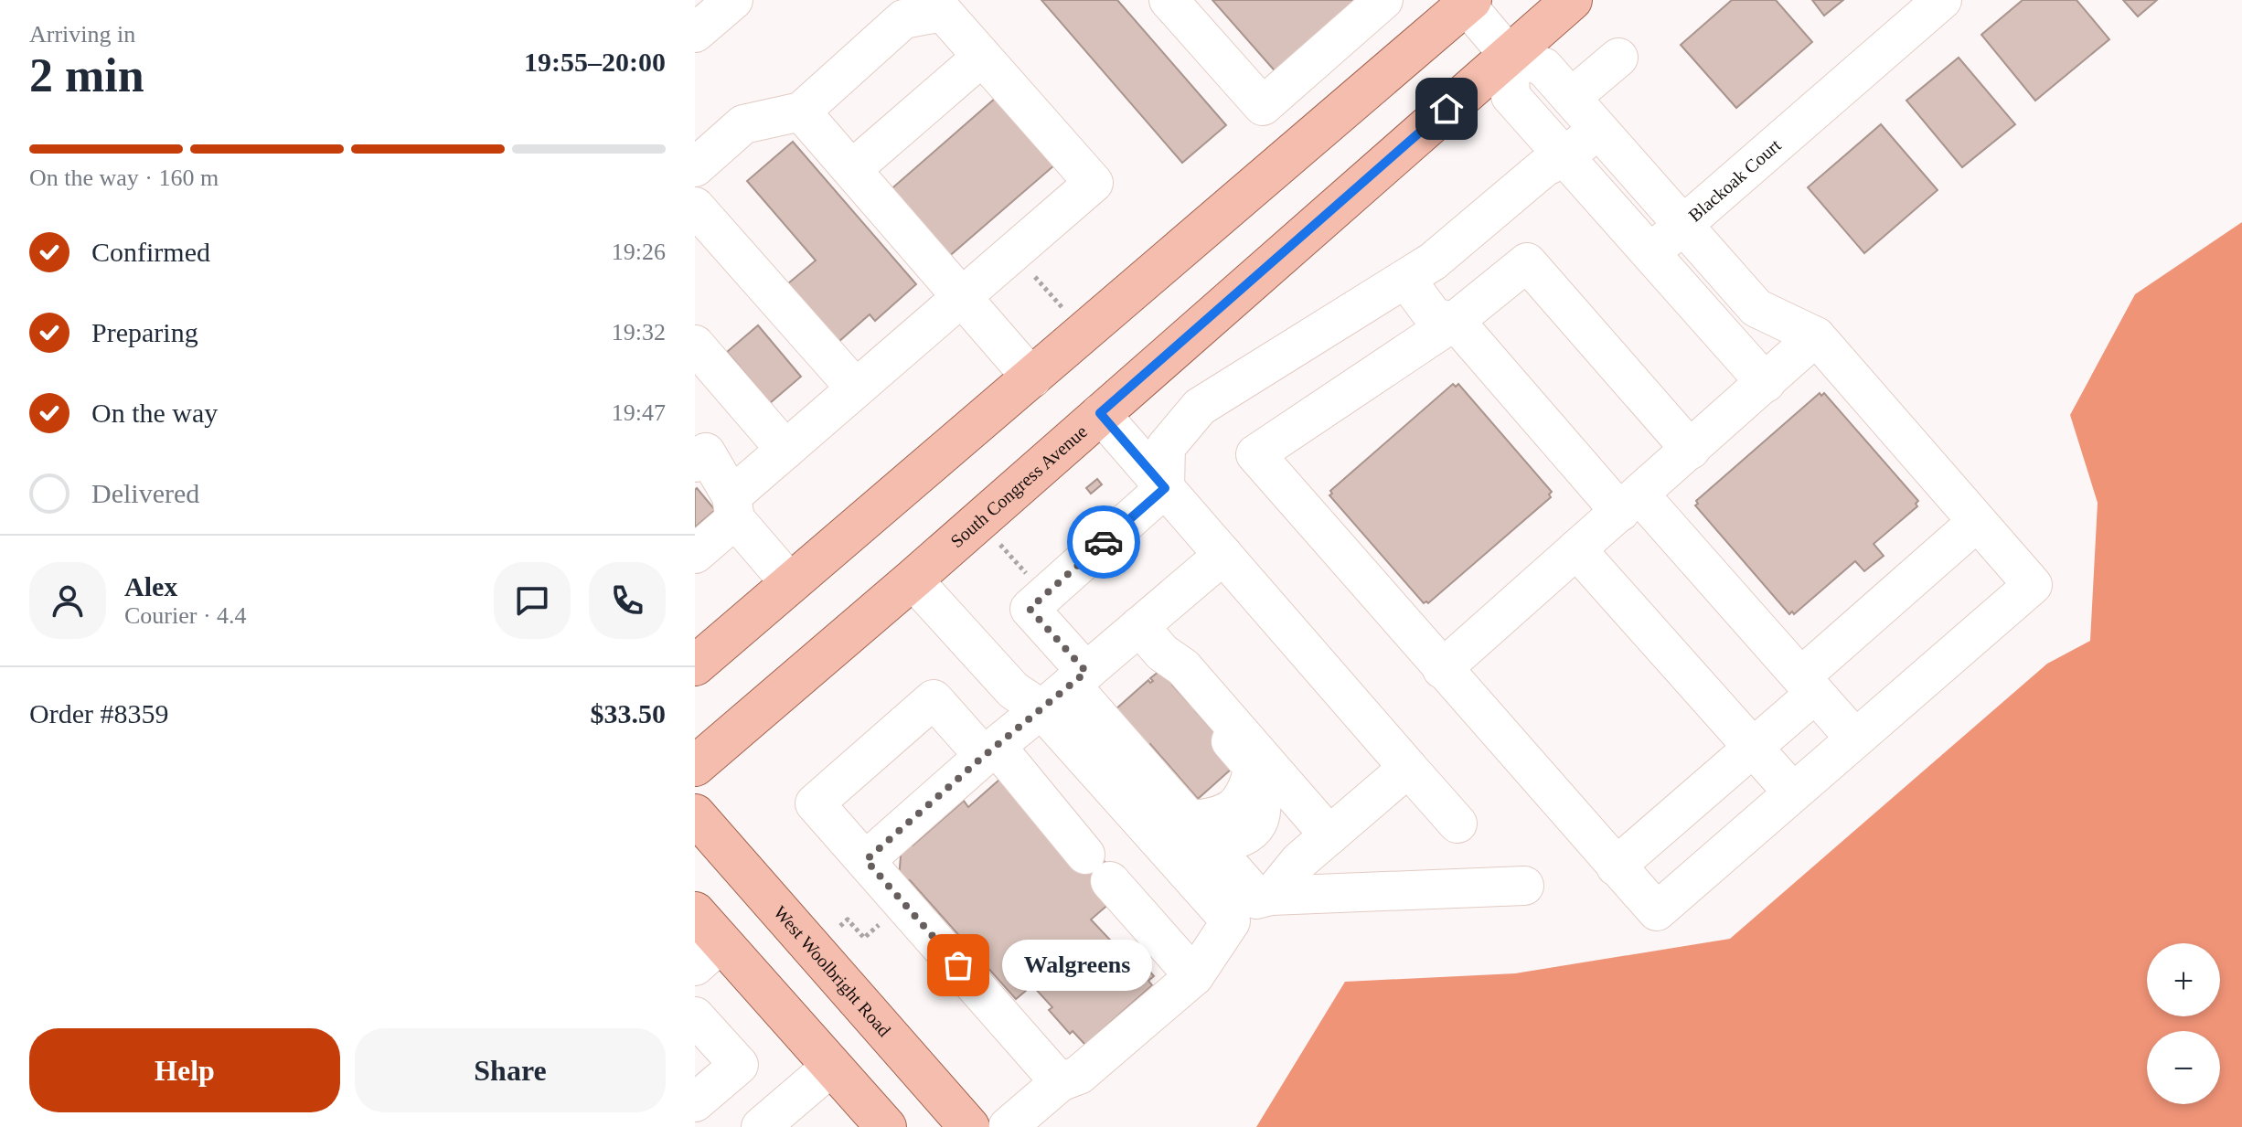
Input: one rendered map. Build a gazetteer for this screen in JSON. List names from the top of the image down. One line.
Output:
{"streets":{"main road":["South Congress Avenue","West Woolbright Road"],"street":["Blackoak Court"]},"crossings":[["Blackoak Court","South Congress Avenue"]],"places":["Walgreens"],"page":{"heading":["2 min","Arriving in","19:55–20:00"],"panel":["Alex","Courier · 4.4","Order #8359","$33.50"],"bar":"On the way · 160 m","list":[["Confirmed","19:26"],["Preparing","19:32"],["On the way","19:47"],"Delivered"],"bubble":"Walgreens","map_buttons":["+","−"],"buttons":["Help","Share"]}}
